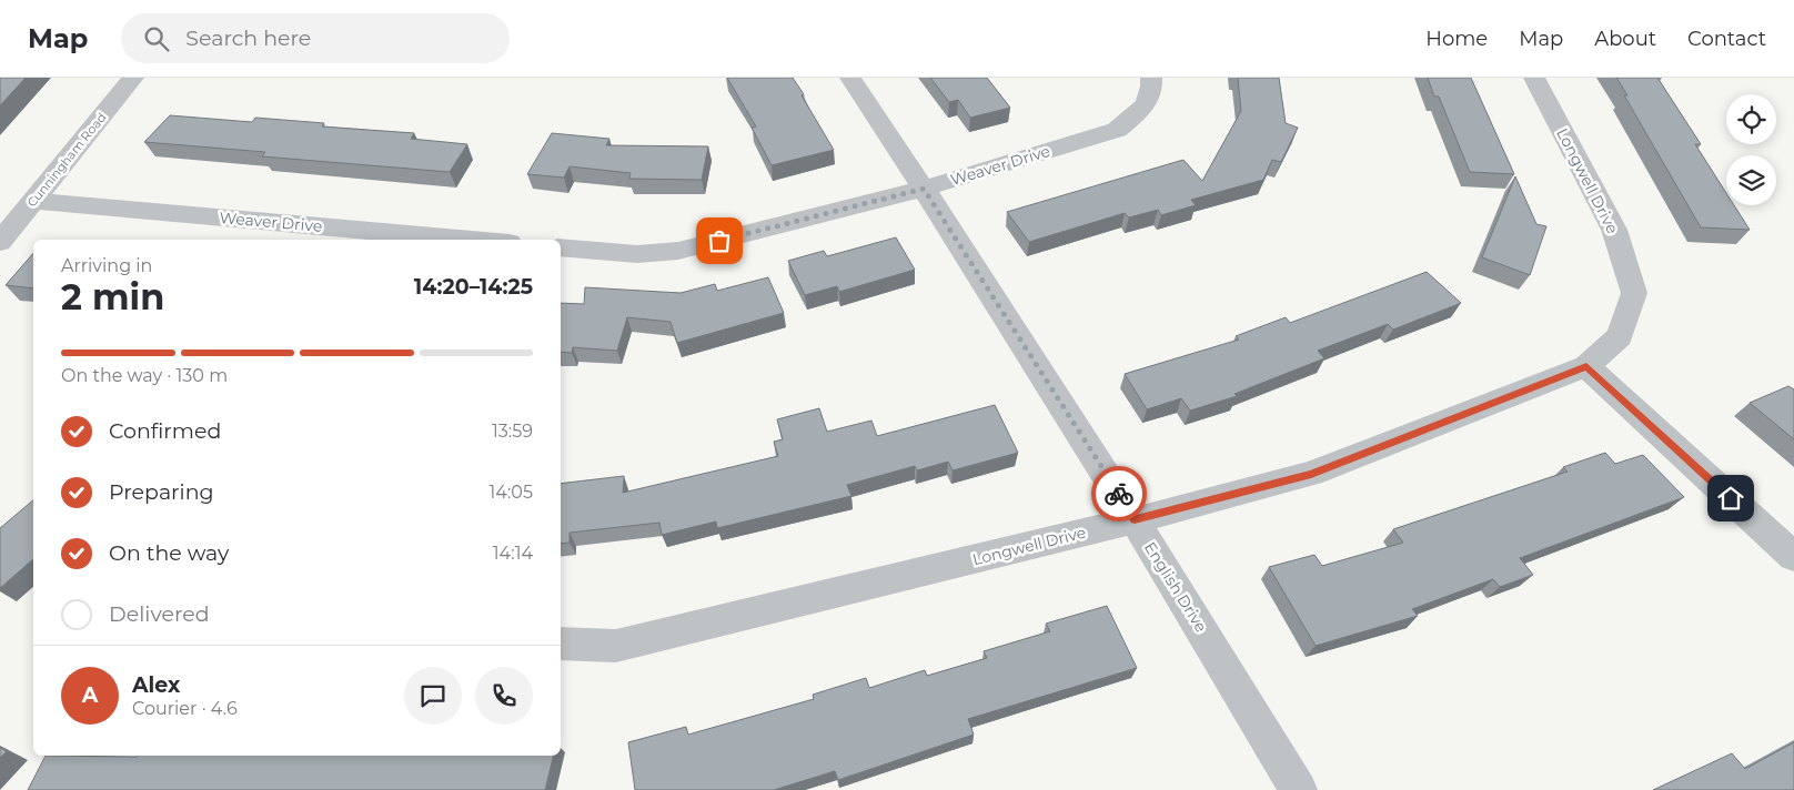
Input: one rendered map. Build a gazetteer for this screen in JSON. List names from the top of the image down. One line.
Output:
{"streets":{"street":["Cunningham Road","Weaver Drive","Longwell Drive","English Drive"]},"crossings":[["Cunningham Road","Weaver Drive"],["Weaver Drive","English Drive"],["Longwell Drive","English Drive"]],"page":{"header":"Map","search":"Search here","nav":["Home","Map","About","Contact"],"heading":["2 min","Arriving in","14:20–14:25"],"panel":["Alex","Courier · 4.6"],"bar":"On the way · 130 m","list":[["Confirmed","13:59"],["Preparing","14:05"],["On the way","14:14"],"Delivered"],"round":"A"}}
